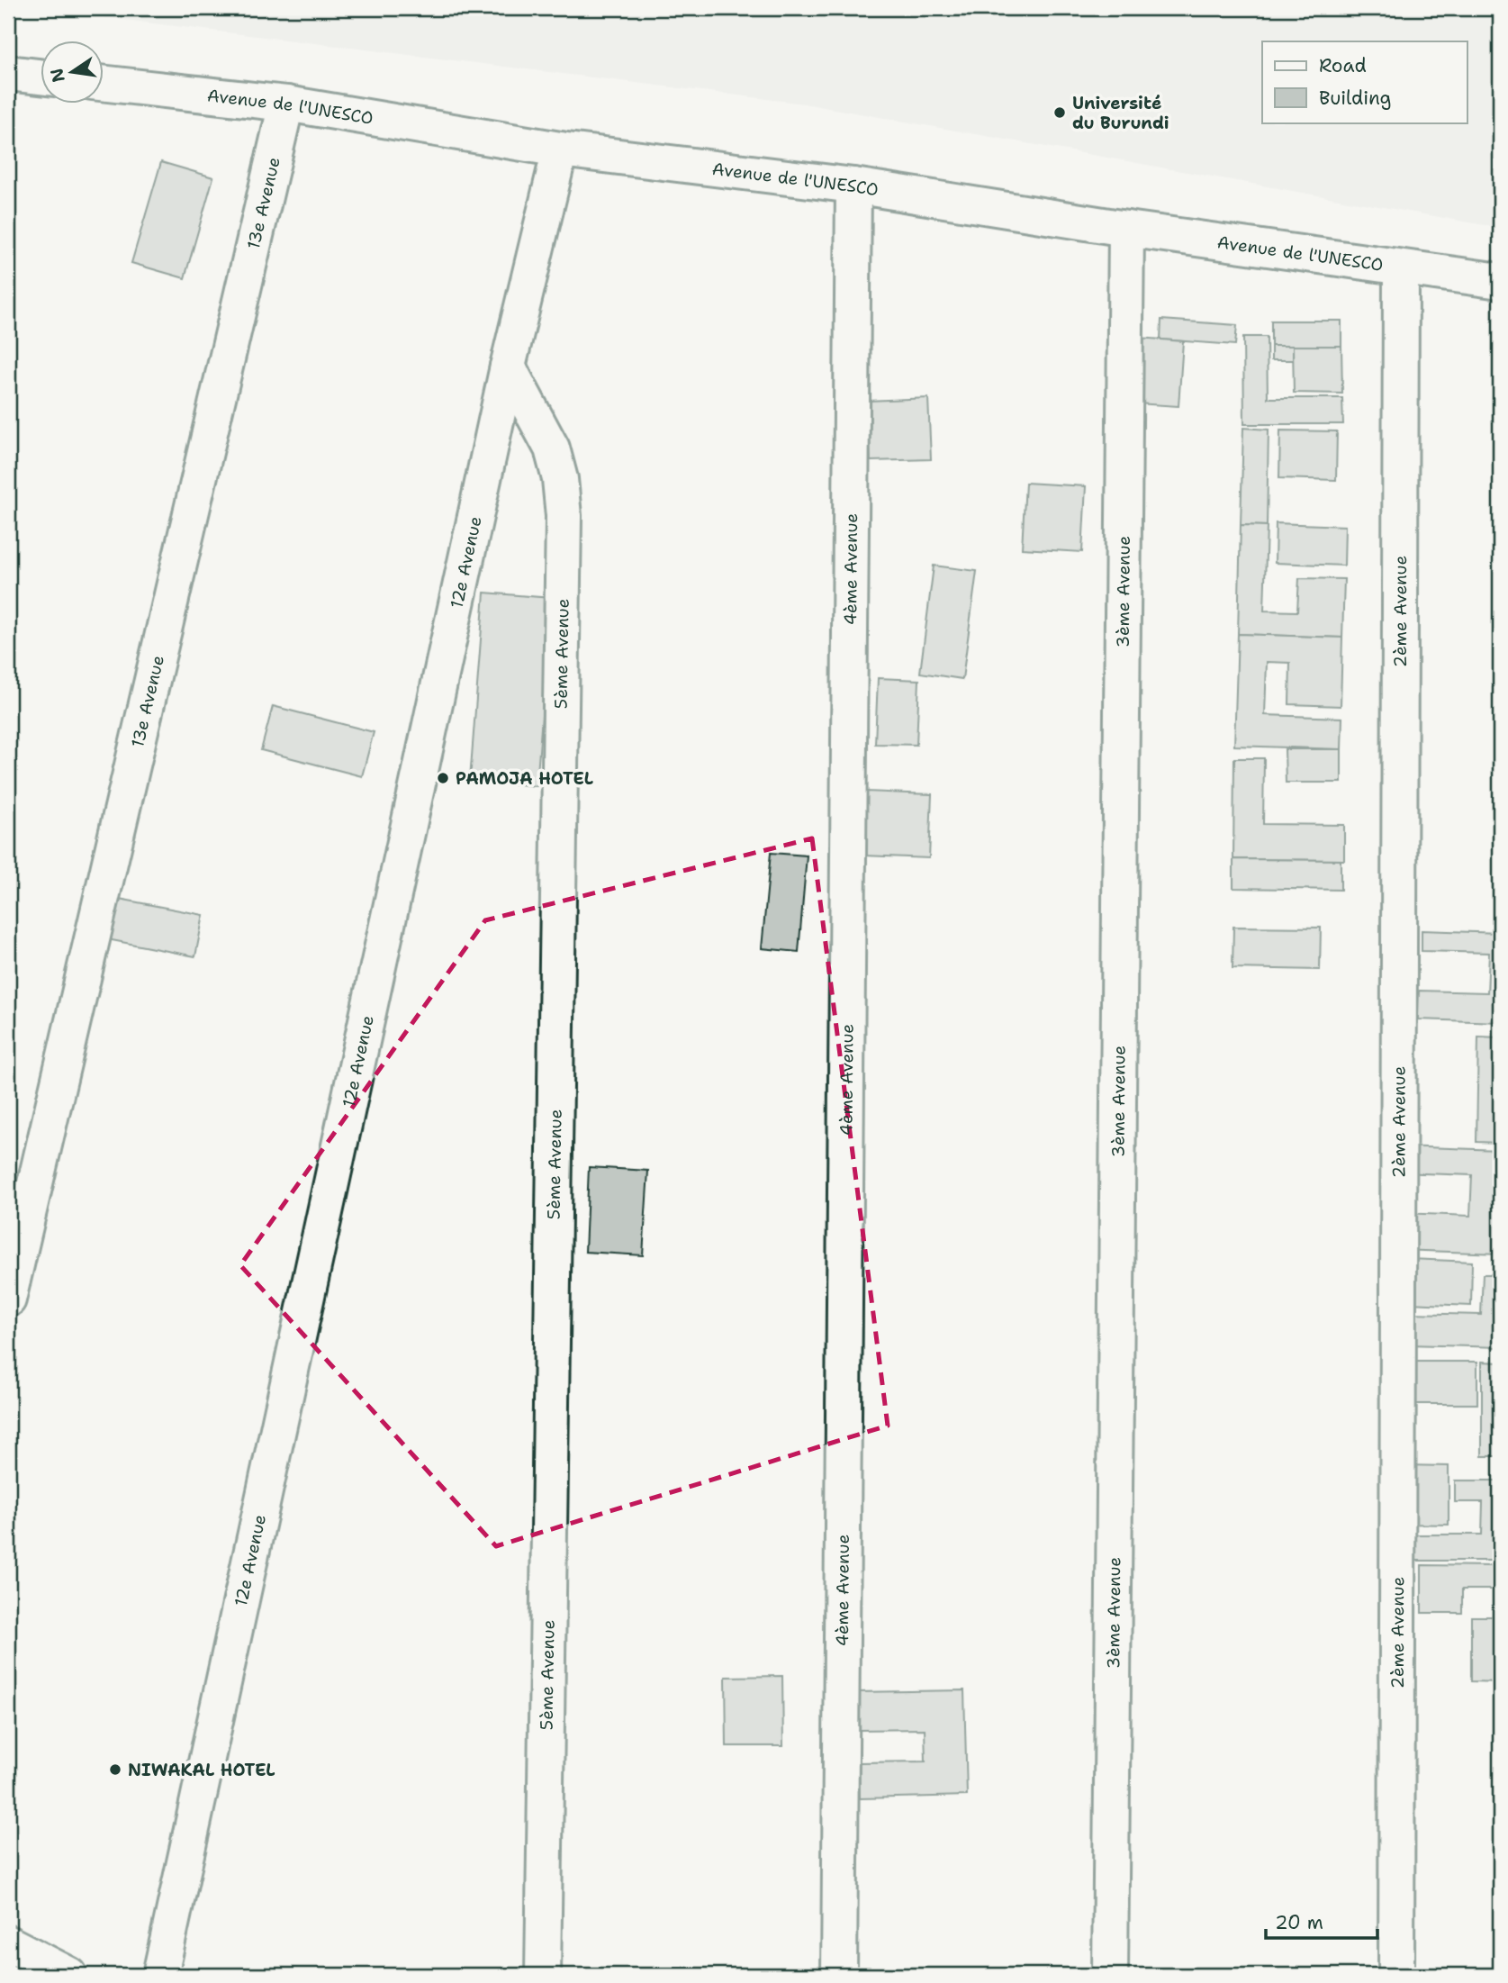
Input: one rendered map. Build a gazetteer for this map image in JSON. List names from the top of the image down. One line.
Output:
{"streets":{"street":["Avenue de l'UNESCO","13e Avenue","12e Avenue","4ème Avenue","3ème Avenue","2ème Avenue","5ème Avenue"]},"crossings":[["Avenue de l'UNESCO","13e Avenue"],["Avenue de l'UNESCO","12e Avenue"],["Avenue de l'UNESCO","4ème Avenue"],["Avenue de l'UNESCO","3ème Avenue"],["Avenue de l'UNESCO","2ème Avenue"],["12e Avenue","5ème Avenue"]],"places":["Université du Burundi","PAMOJA HOTEL","NIWAKAL HOTEL"],"legend":["Road","Building"],"scale_bar":"20 m","north":"left"}
